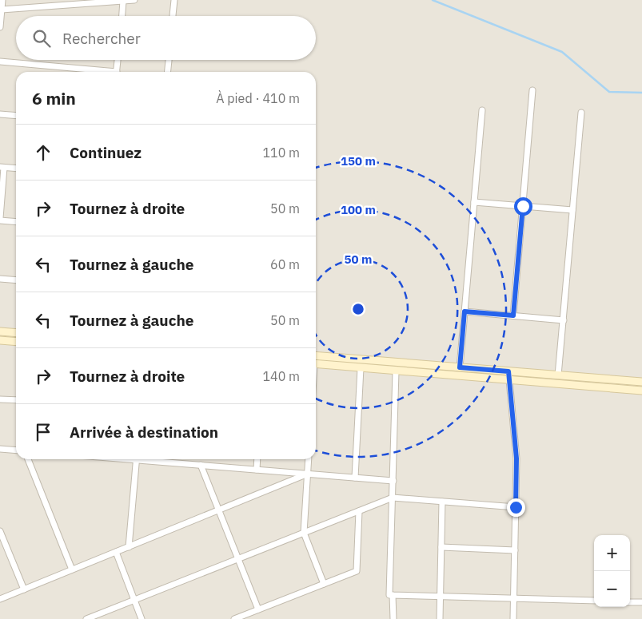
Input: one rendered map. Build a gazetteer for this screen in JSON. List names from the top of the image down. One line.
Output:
{"page":{"search":"Rechercher","heading":["6 min","À pied · 410 m"],"list":[["Continuez","110 m"],["Tournez à droite","50 m"],["Tournez à gauche","60 m"],["Tournez à gauche","50 m"],["Tournez à droite","140 m"],"Arrivée à destination"],"map_buttons":["+","−"]},"rings":["150 m","100 m","50 m"]}
